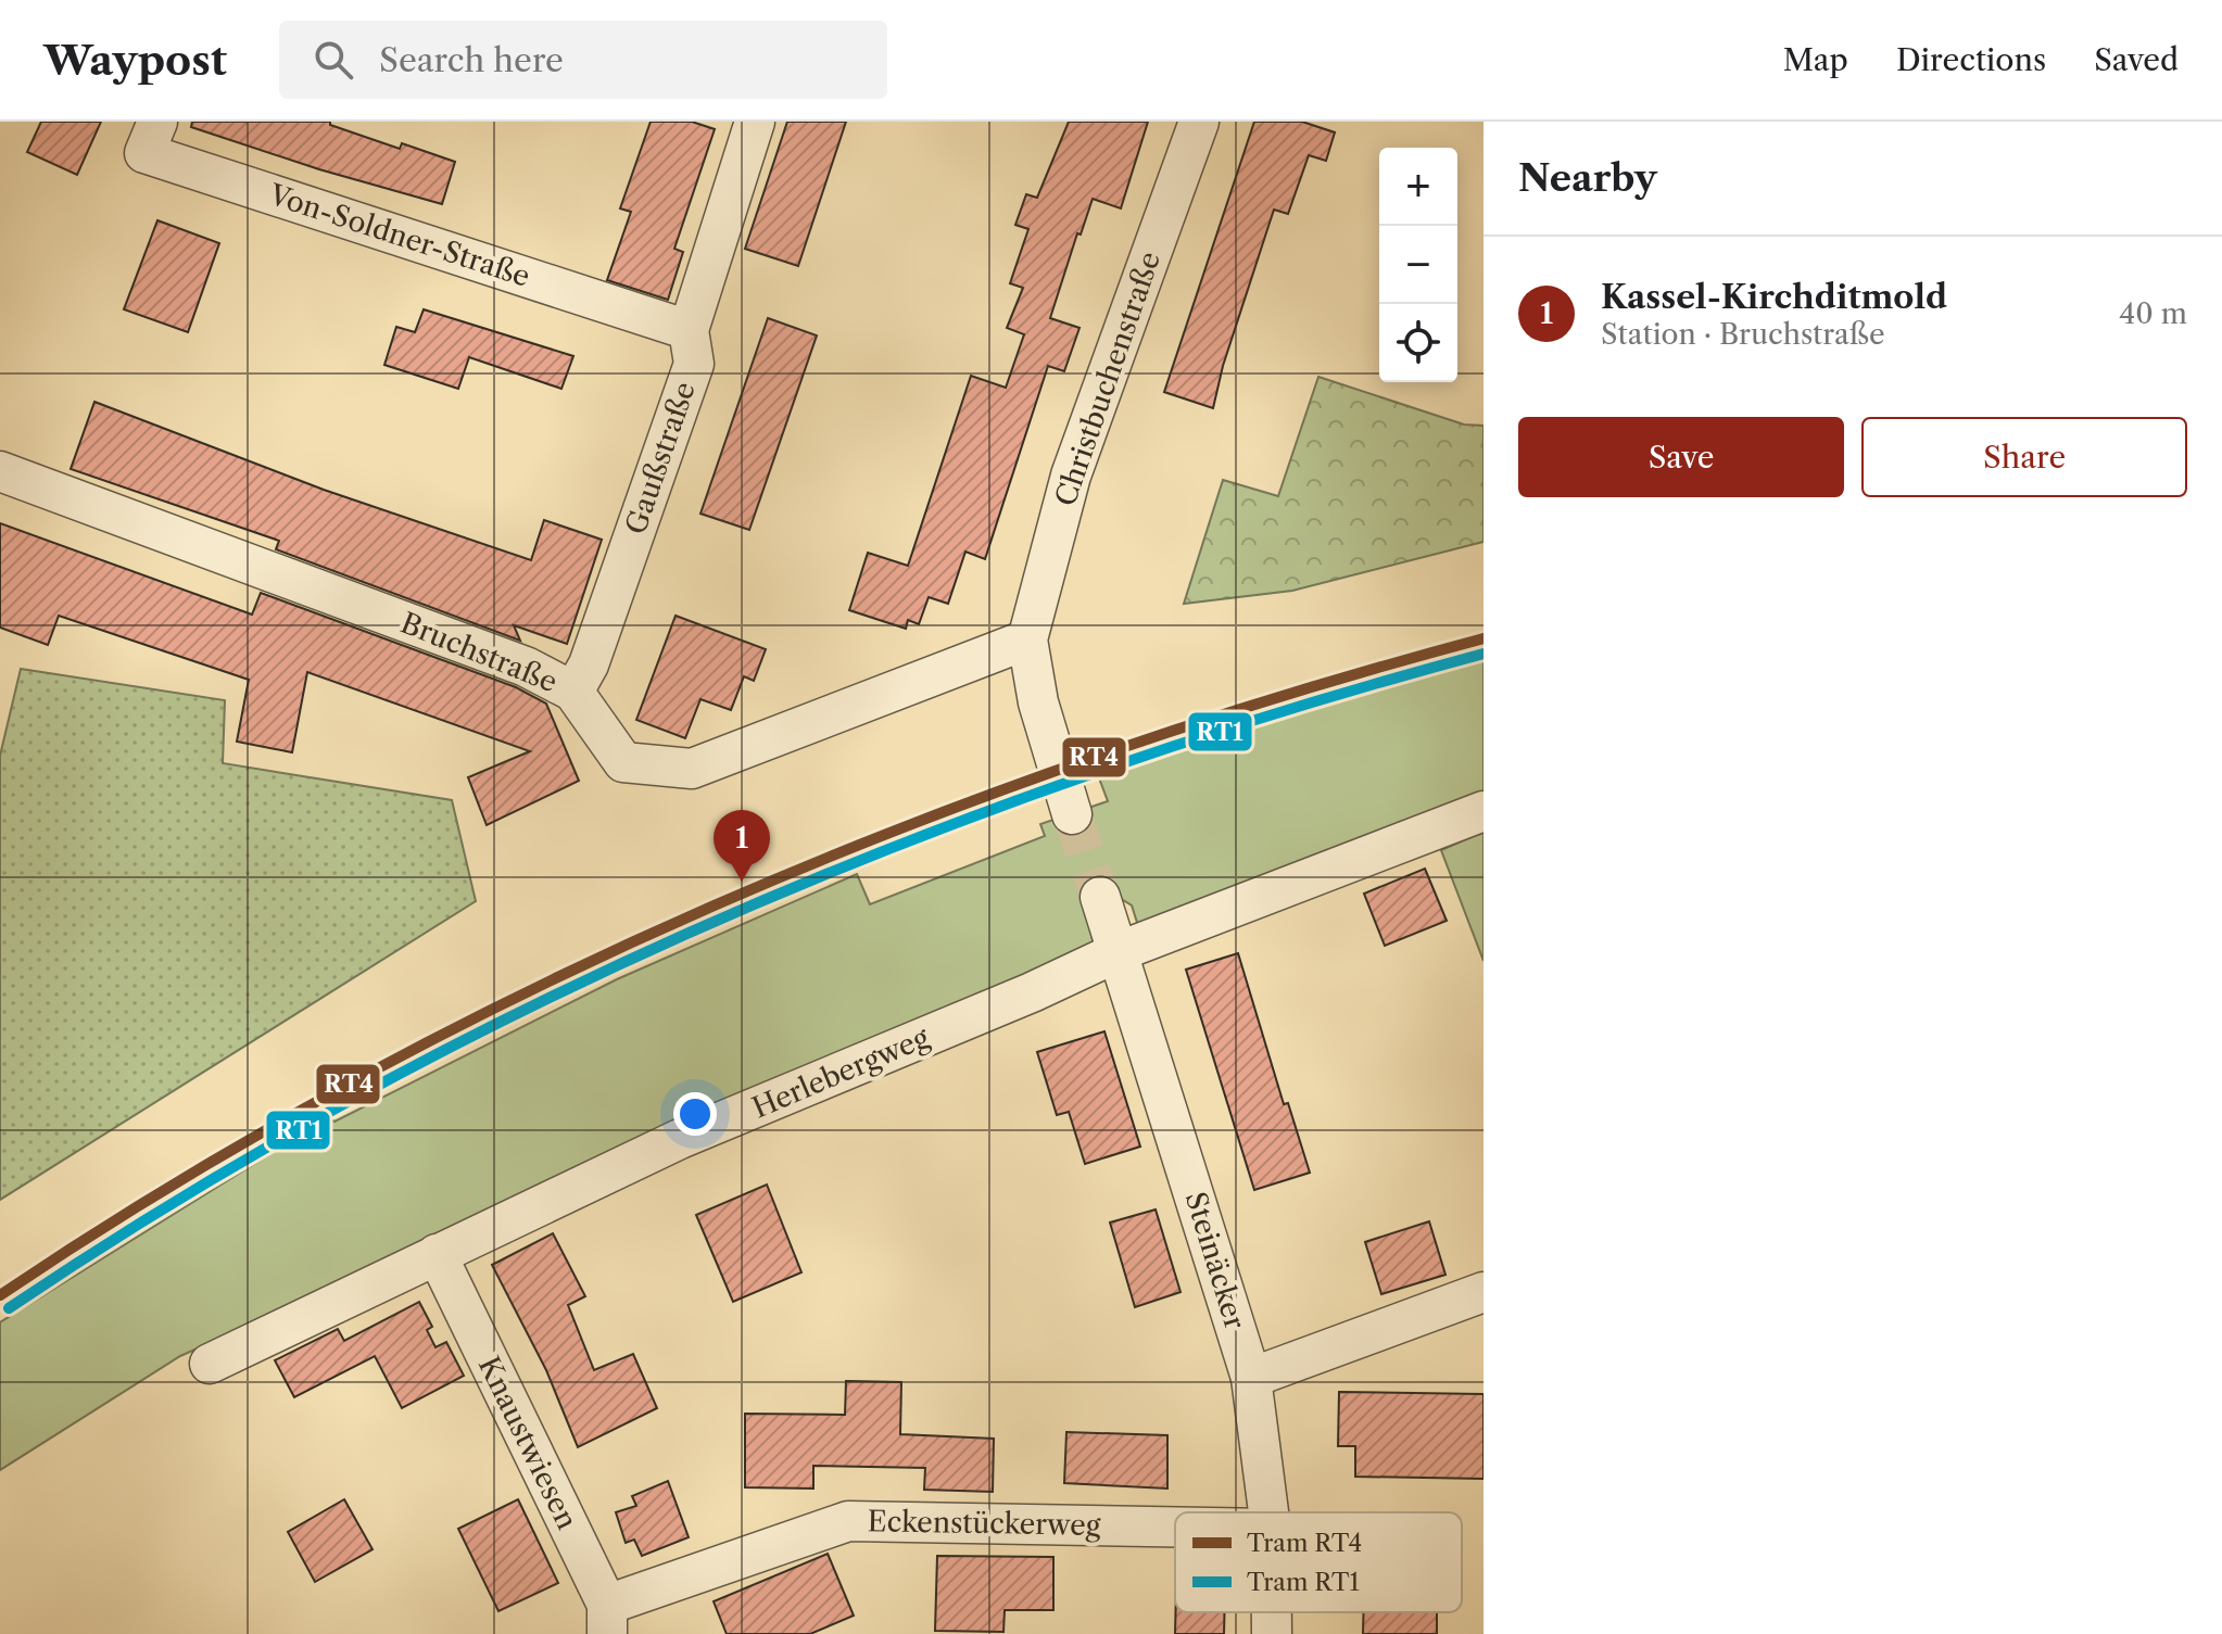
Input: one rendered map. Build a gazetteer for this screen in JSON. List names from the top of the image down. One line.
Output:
{"streets":{"street":["Von-Soldner-Straße","Christbuchenstraße","Gaußstraße","Bruchstraße","Herlebergweg","Steinäcker","Knaustwiesen","Eckenstückerweg"]},"crossings":[["Von-Soldner-Straße","Gaußstraße"],["Christbuchenstraße","Bruchstraße"],["Gaußstraße","Bruchstraße"],["Herlebergweg","Steinäcker"],["Herlebergweg","Knaustwiesen"],["Knaustwiesen","Eckenstückerweg"]],"lines":["tram line RT4","tram line RT1"],"legend":["Tram RT4","Tram RT1"],"page":{"header":"Waypost","search":"Search here","nav":["Map","Directions","Saved"],"heading":"Nearby","map_buttons":["+","−"],"list":[{"mark":"1","name":"Kassel-Kirchditmold","note":"Station · Bruchstraße","value":"40 m"}],"buttons":["Save","Share"],"pins":"1"}}
